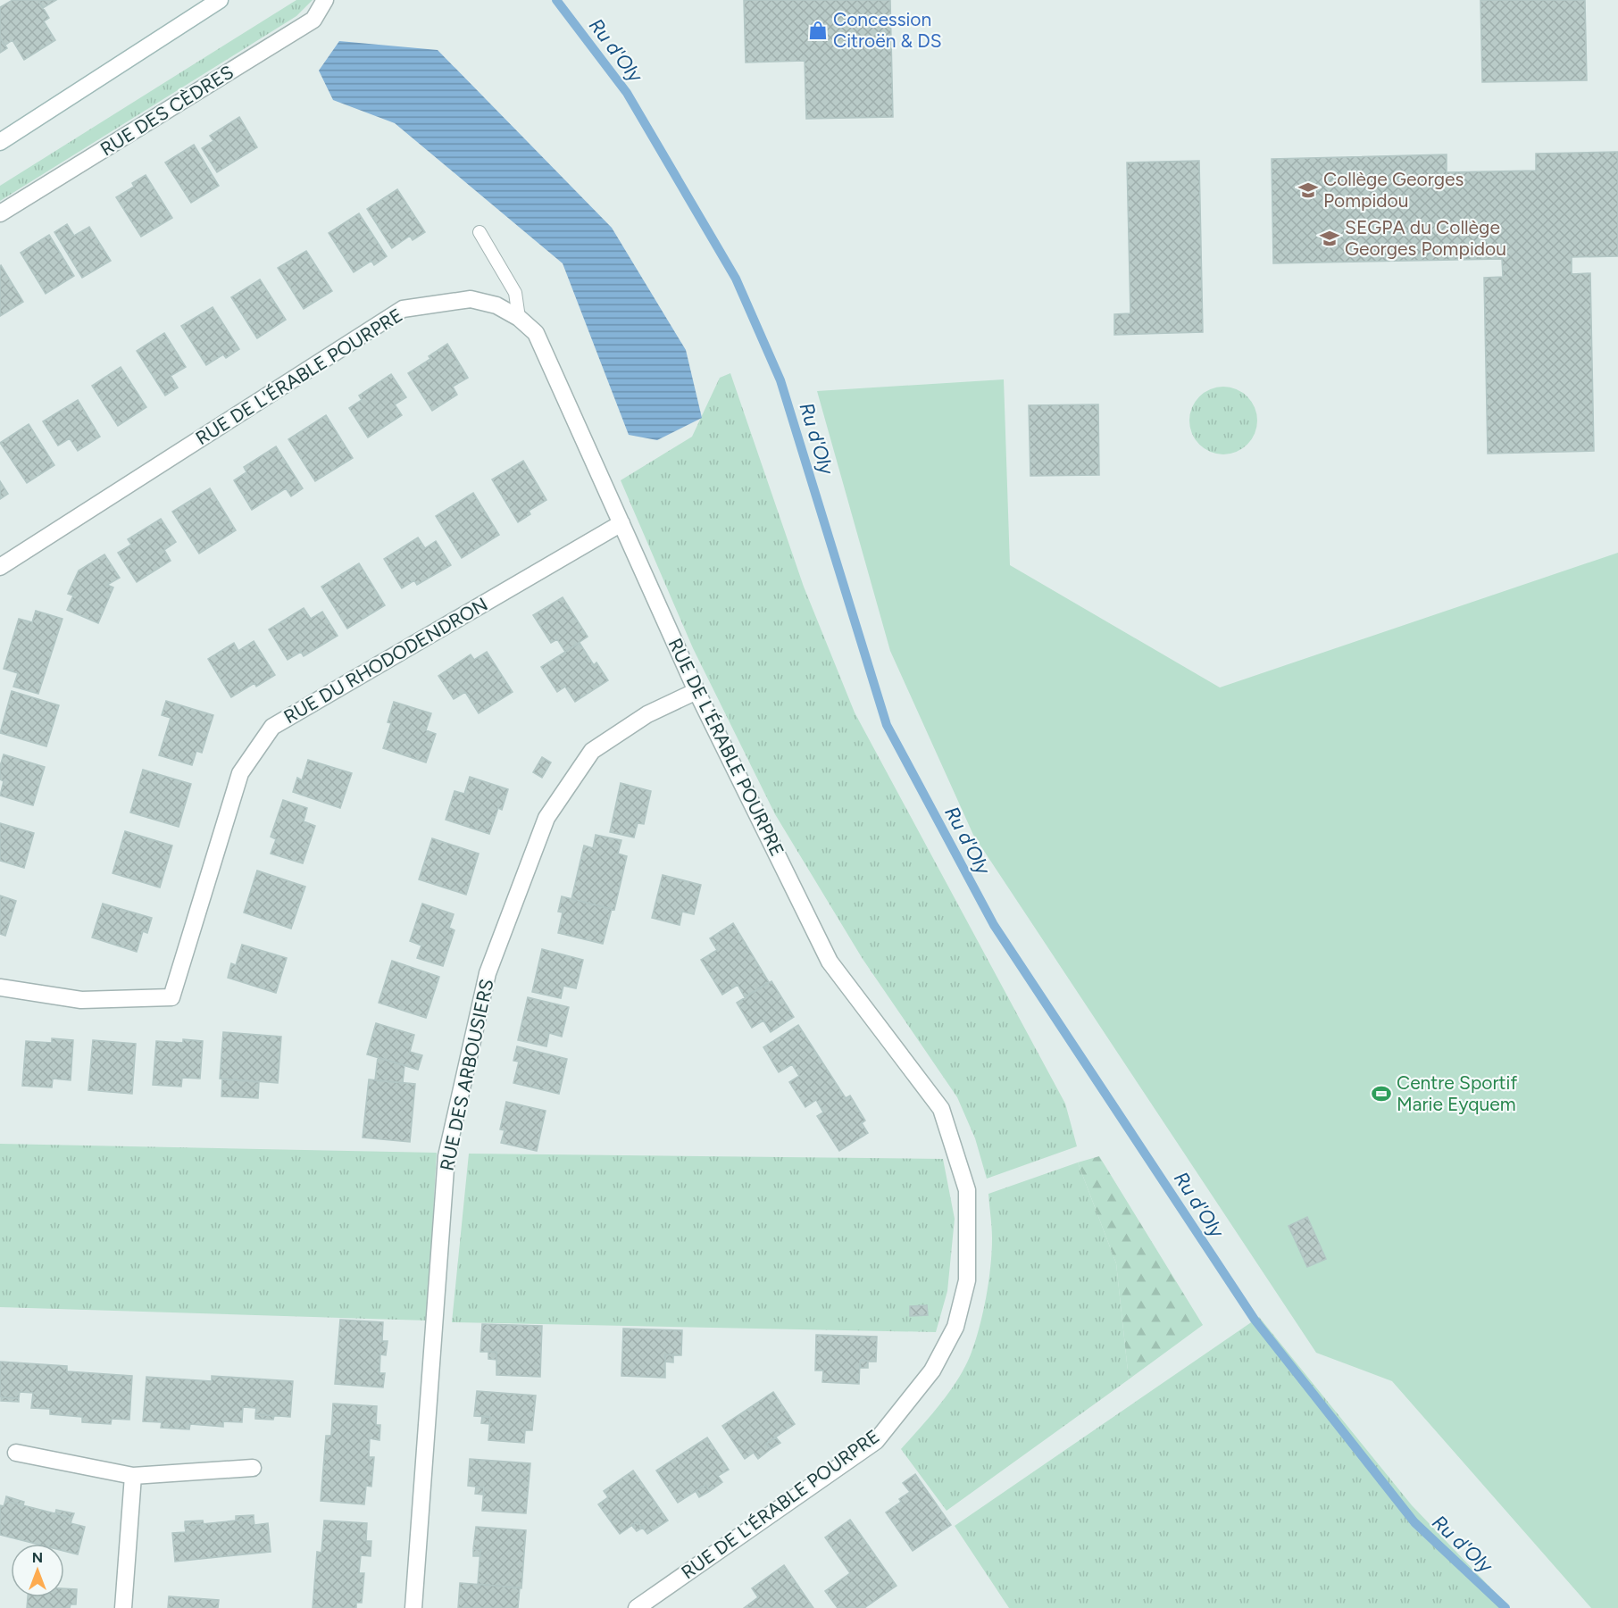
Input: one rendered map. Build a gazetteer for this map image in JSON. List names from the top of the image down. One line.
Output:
{"streets":{"street":["RUE DES CÈDRES","RUE DE L'ÉRABLE POURPRE","RUE DU RHODODENDRON","RUE DES ARBOUSIERS"]},"crossings":[["RUE DE L'ÉRABLE POURPRE","RUE DU RHODODENDRON"],["RUE DE L'ÉRABLE POURPRE","RUE DES ARBOUSIERS"]],"water":["Ru d'Oly"],"places":{"shop":["Concession Citroën & DS"],"school or university":["Collège Georges Pompidou","SEGPA du Collège Georges Pompidou"],"sports":["Centre Sportif Marie Eyquem"]},"north":"top"}
